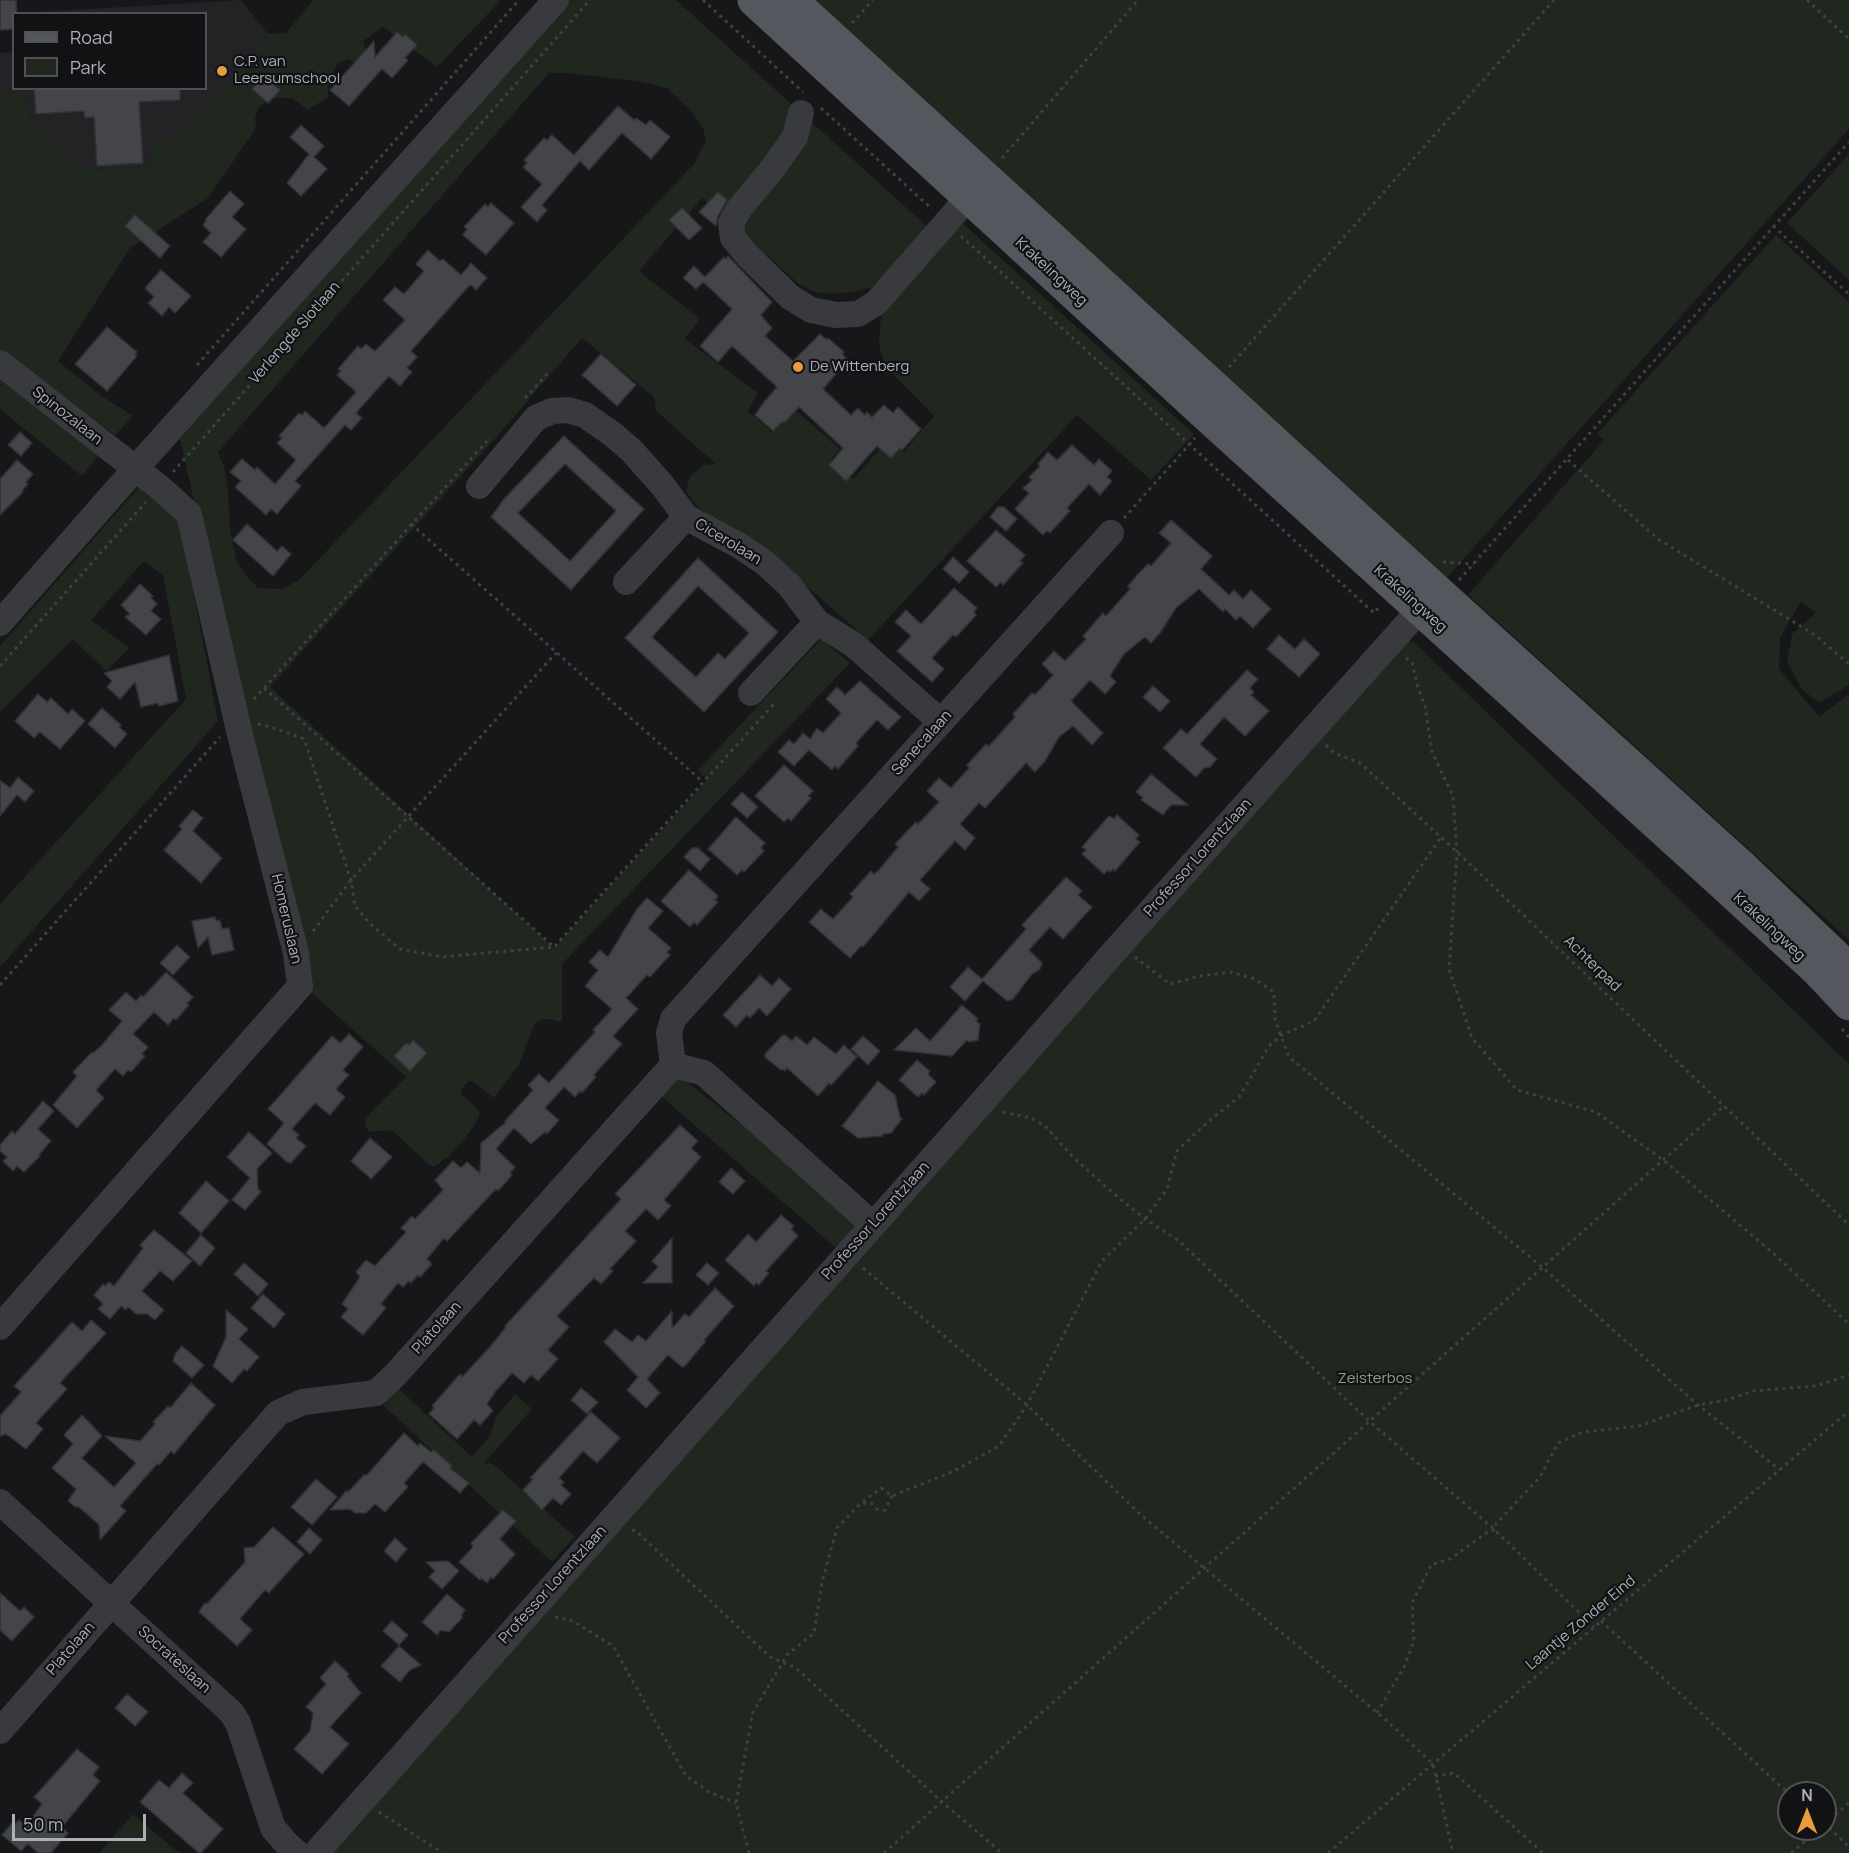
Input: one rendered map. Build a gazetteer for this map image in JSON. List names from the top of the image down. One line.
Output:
{"streets":{"main road":["Krakelingweg"],"street":["Verlengde Slotlaan","Spinozalaan","Cicerolaan","Senecalaan","Professor Lorentzlaan","Homeruslaan","Platolaan","Socrateslaan"],"path":["Achterpad","Laantje Zonder Eind"]},"crossings":[["Krakelingweg","Professor Lorentzlaan"],["Verlengde Slotlaan","Spinozalaan"],["Verlengde Slotlaan","Homeruslaan"],["Spinozalaan","Homeruslaan"],["Cicerolaan","Senecalaan"],["Senecalaan","Platolaan"],["Professor Lorentzlaan","Achterpad"],["Platolaan","Socrateslaan"]],"parks":["Zeisterbos"],"places":["C.P. van Leersumschool","De Wittenberg"],"legend":["Road","Park"],"scale_bar":"50 m","north":"top"}
